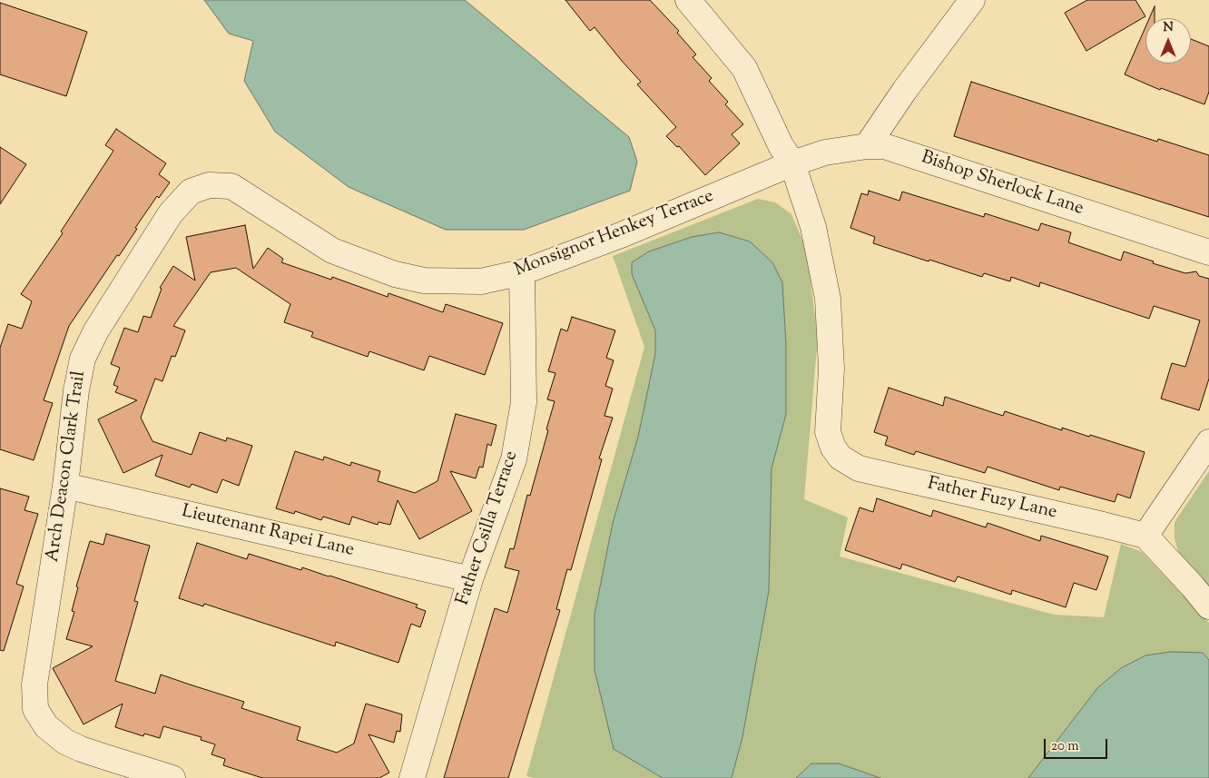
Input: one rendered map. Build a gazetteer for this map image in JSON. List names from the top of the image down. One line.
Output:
{"streets":{"street":["Bishop Sherlock Lane","Monsignor Henkey Terrace","Arch Deacon Clark Trail","Father Fuzy Lane","Father Csilla Terrace","Lieutenant Rapei Lane"]},"crossings":[["Bishop Sherlock Lane","Monsignor Henkey Terrace"],["Bishop Sherlock Lane","Father Fuzy Lane"],["Monsignor Henkey Terrace","Arch Deacon Clark Trail"],["Monsignor Henkey Terrace","Father Fuzy Lane"],["Monsignor Henkey Terrace","Father Csilla Terrace"],["Arch Deacon Clark Trail","Lieutenant Rapei Lane"],["Father Csilla Terrace","Lieutenant Rapei Lane"]],"scale_bar":"20 m","north":"top"}
